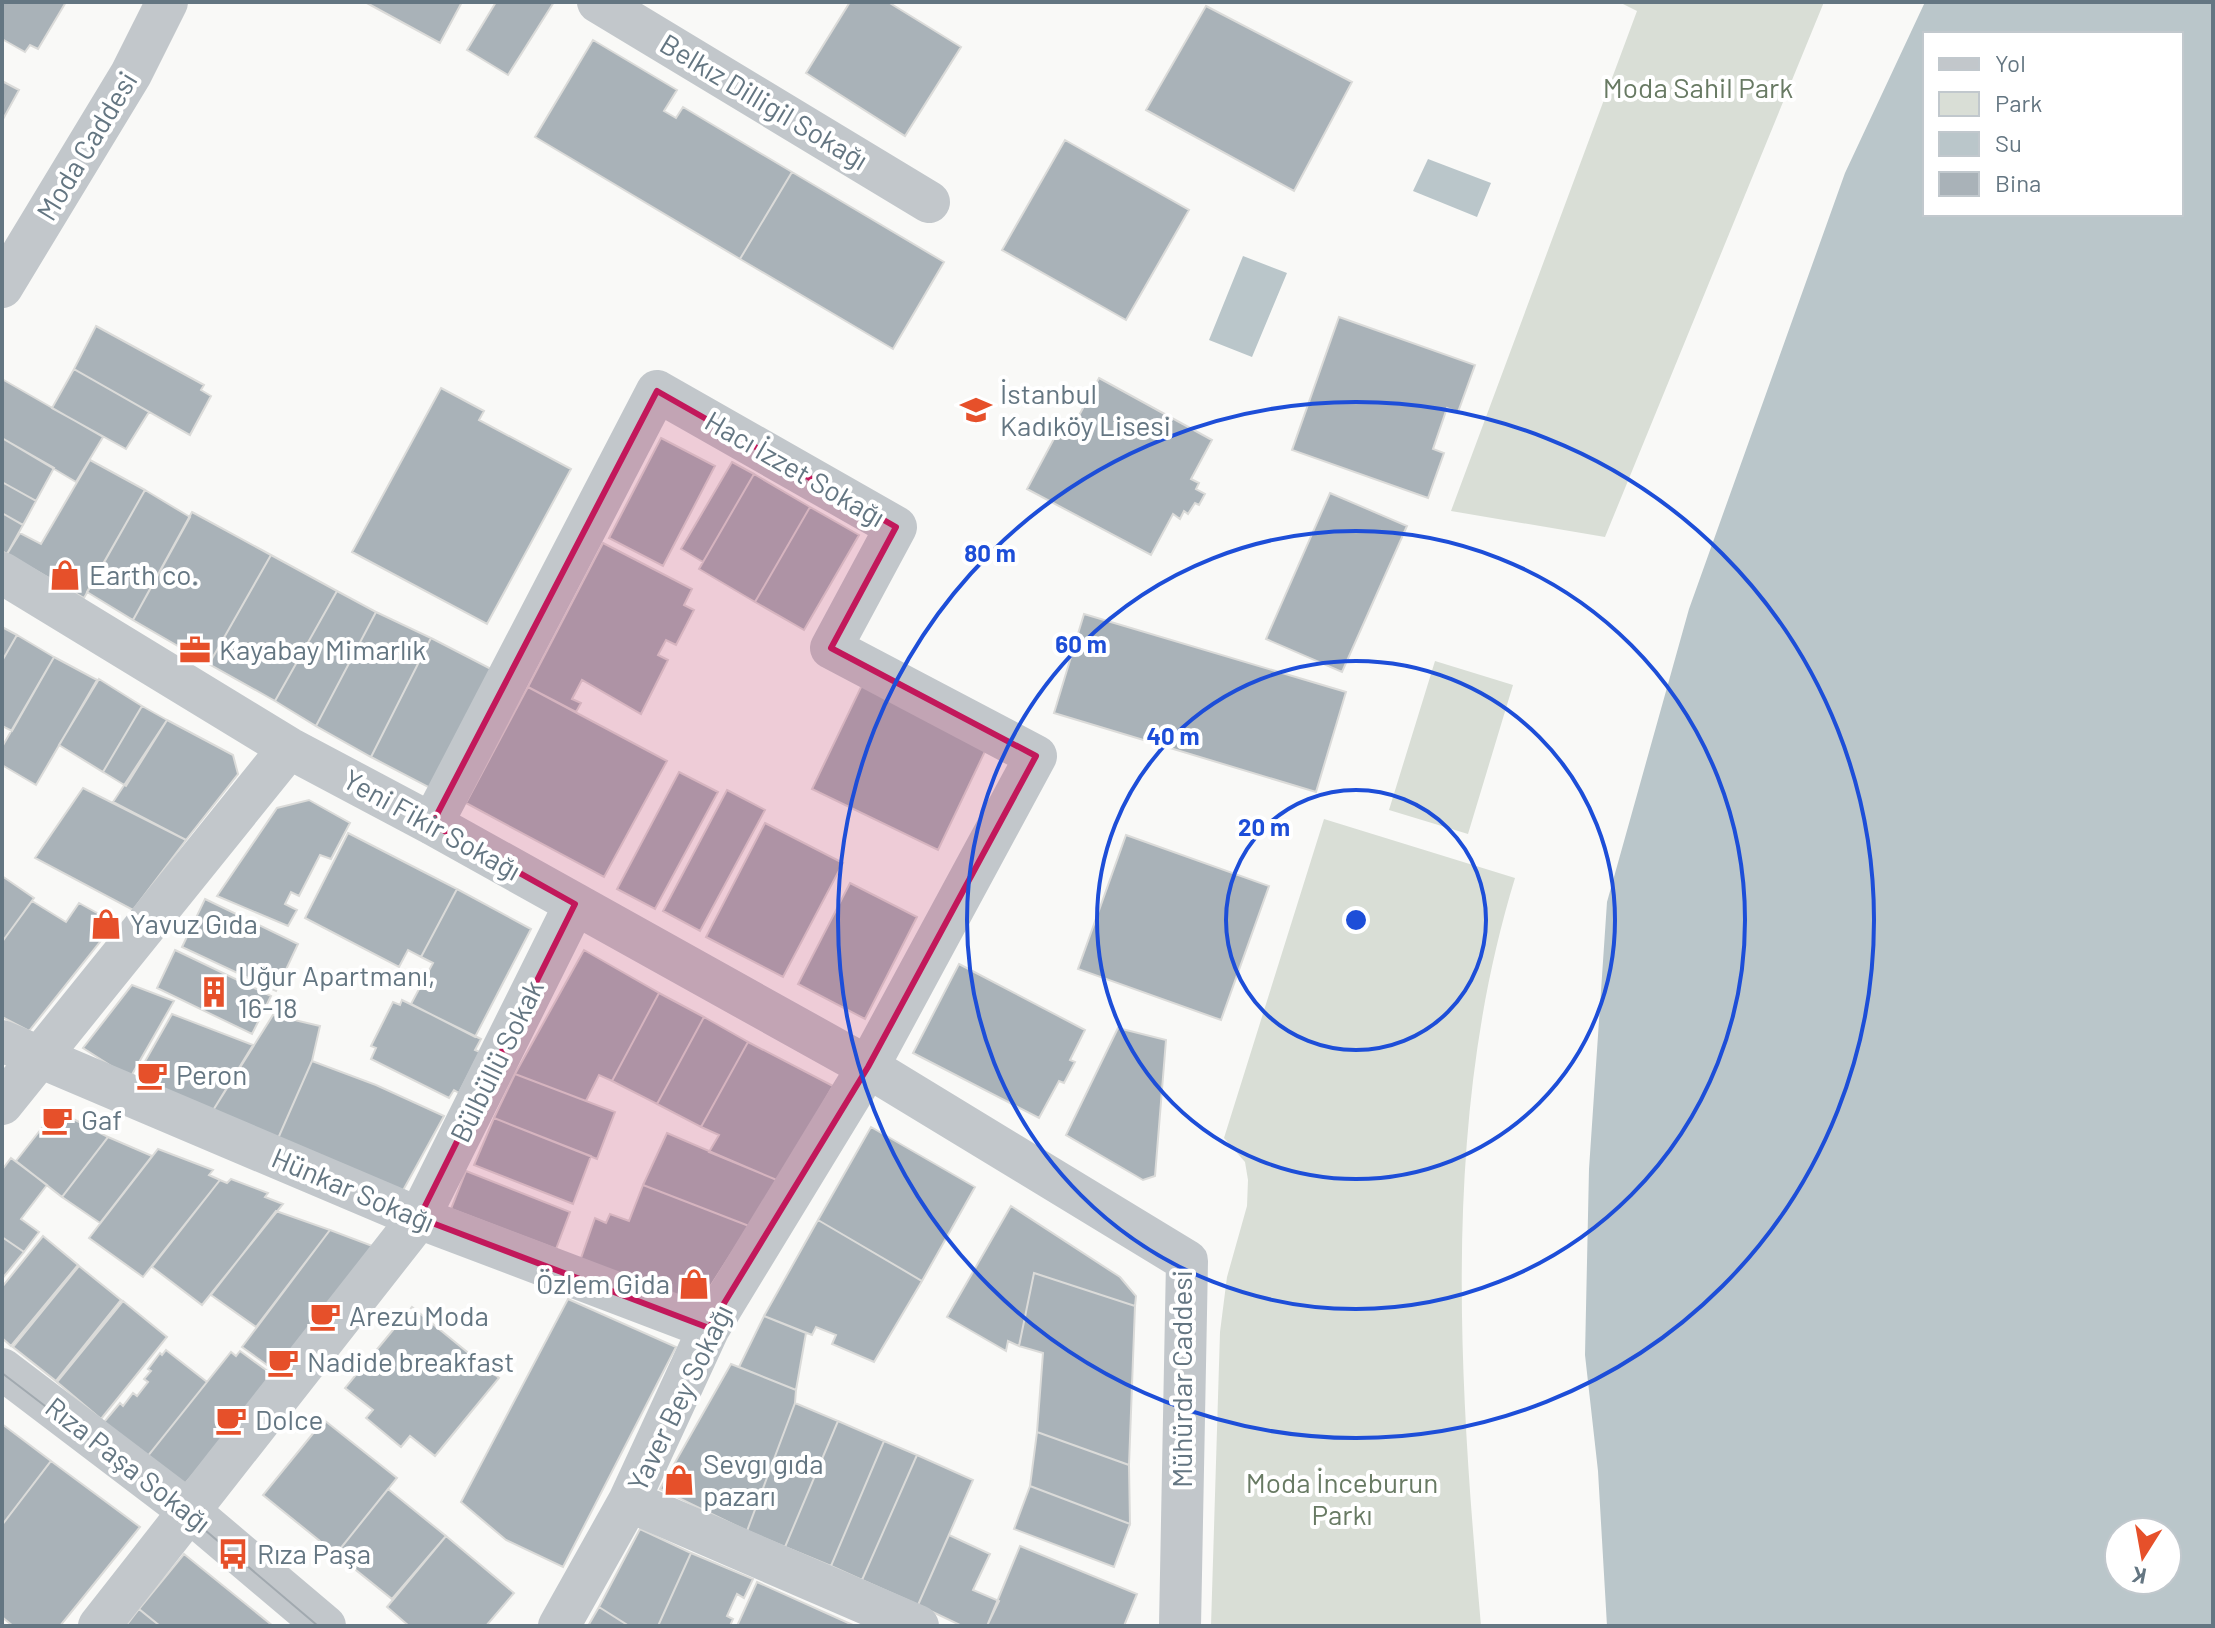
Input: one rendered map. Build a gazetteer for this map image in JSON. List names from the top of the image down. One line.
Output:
{"streets":{"street":["Belkız Dilligil Sokağı","Moda Caddesi","Hacı İzzet Sokağı","Yeni Fikir Sokağı","Bülbüllü Sokak","Hünkar Sokağı","Mühürdar Caddesi","Yaver Bey Sokağı","Rıza Paşa Sokağı"]},"crossings":[["Hacı İzzet Sokağı","Yeni Fikir Sokağı"],["Hacı İzzet Sokağı","Mühürdar Caddesi"],["Hacı İzzet Sokağı","Yaver Bey Sokağı"],["Yeni Fikir Sokağı","Bülbüllü Sokak"],["Yeni Fikir Sokağı","Mühürdar Caddesi"],["Yeni Fikir Sokağı","Yaver Bey Sokağı"],["Bülbüllü Sokak","Hünkar Sokağı"],["Bülbüllü Sokak","Rıza Paşa Sokağı"],["Hünkar Sokağı","Yaver Bey Sokağı"],["Mühürdar Caddesi","Yaver Bey Sokağı"]],"parks":["Moda Sahil Park","Moda İnceburun Parkı"],"places":{"school or university":["İstanbul Kadıköy Lisesi"],"shop":["Earth co.","Yavuz Gıda","Özlem Gida","Sevgı gıda pazarı"],"office":["Kayabay Mimarlık"],"building":["Uğur Apartmanı, 16-18"],"cafe":["Peron","Gaf","Arezu Moda","Nadide breakfast","Dolce"],"bus stop":["Rıza Paşa"]},"legend":["Yol","Park","Su","Bina"],"north":"bottom","rings":["80 m","60 m","40 m","20 m"]}
